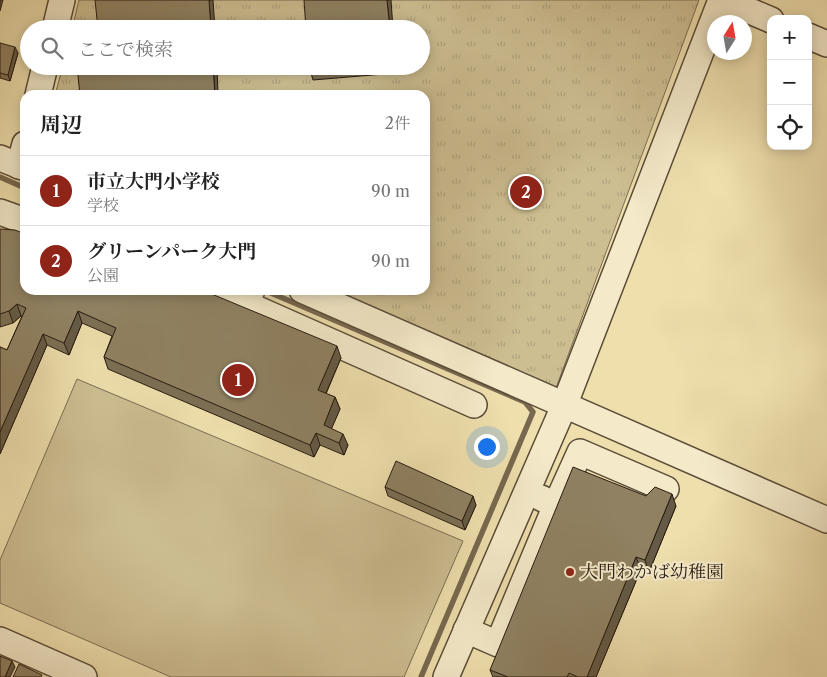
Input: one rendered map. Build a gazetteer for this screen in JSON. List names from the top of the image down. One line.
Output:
{"places":["大門わかば幼稚園"],"north":"top","page":{"map_buttons":["+","−"],"search":"ここで検索","heading":["周辺","2件"],"list":[{"mark":"1","name":"市立大門小学校","note":"学校","value":"90 m"},{"mark":"2","name":"グリーンパーク大門","note":"公園","value":"90 m"}],"pins":["2","1"]}}
